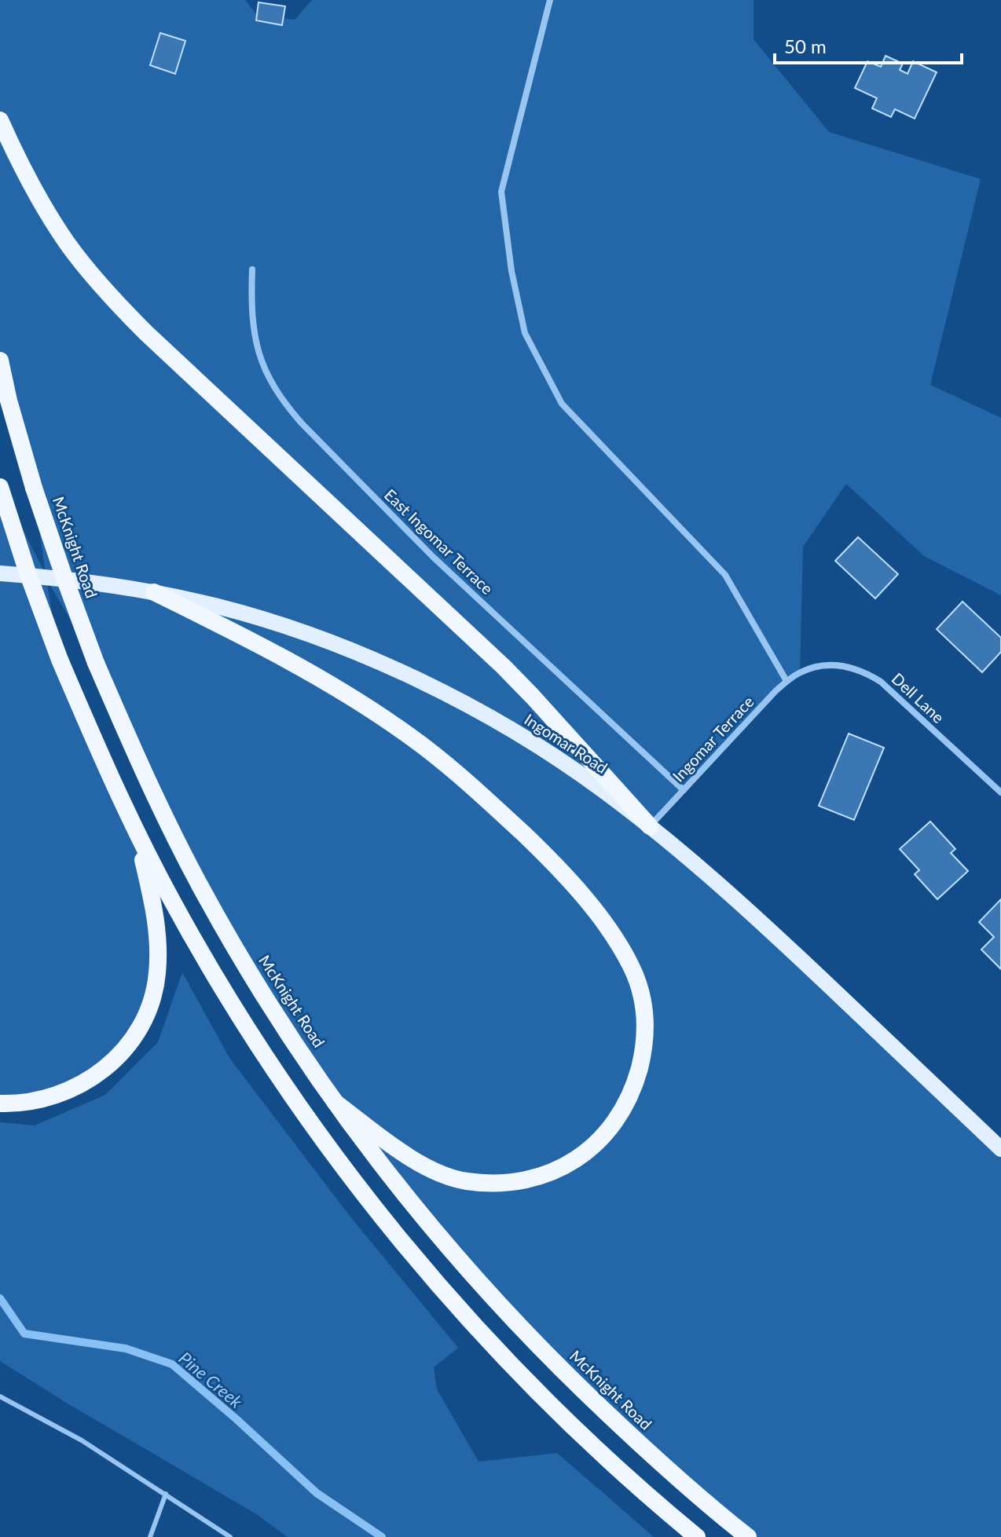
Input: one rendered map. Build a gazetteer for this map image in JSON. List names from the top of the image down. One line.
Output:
{"streets":{"highway":["McKnight Road"],"main road":["Ingomar Road"],"street":["East Ingomar Terrace","Dell Lane","Ingomar Terrace"]},"crossings":[["East Ingomar Terrace","Ingomar Terrace"],["Dell Lane","Ingomar Terrace"],["Ingomar Terrace","Ingomar Road"]],"water":["Pine Creek"],"scale_bar":"50 m"}
